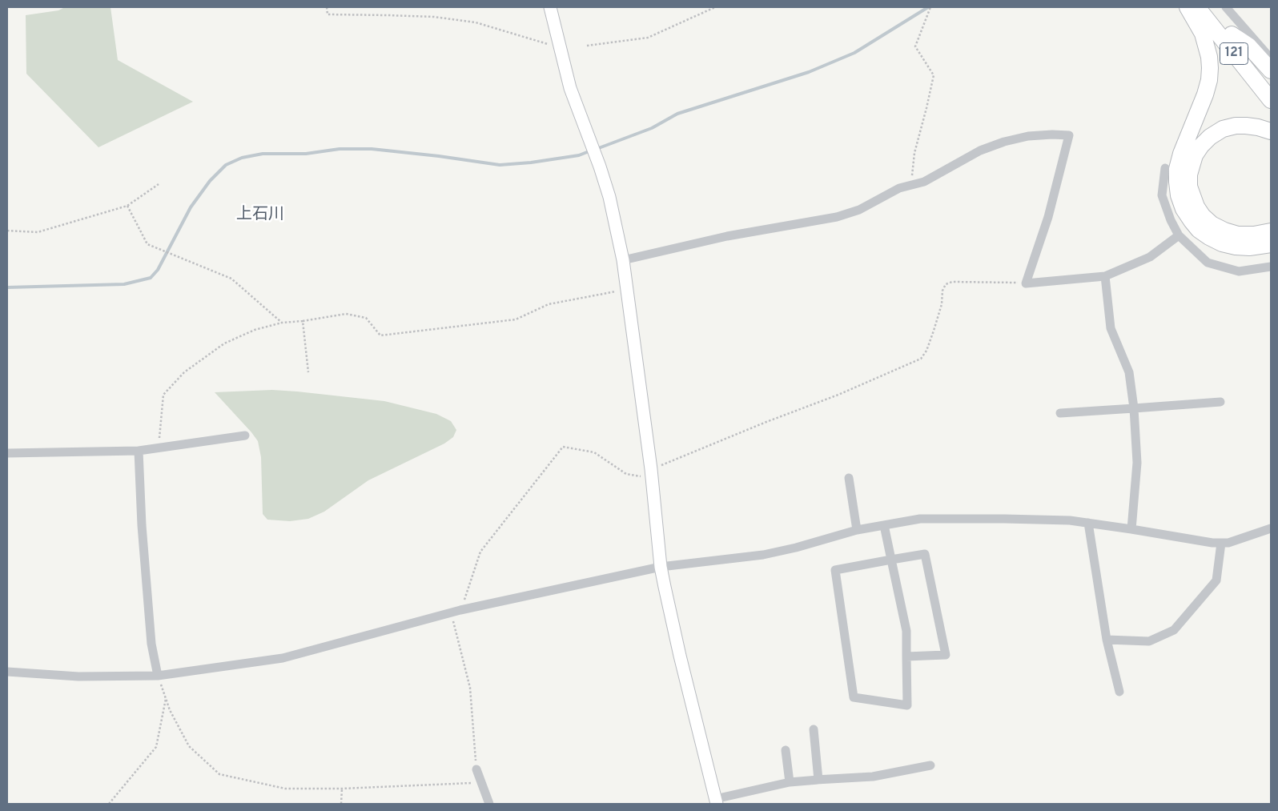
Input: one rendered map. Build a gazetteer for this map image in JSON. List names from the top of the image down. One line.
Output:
{"streets":{"highway":["121"]},"districts":["上石川"]}
